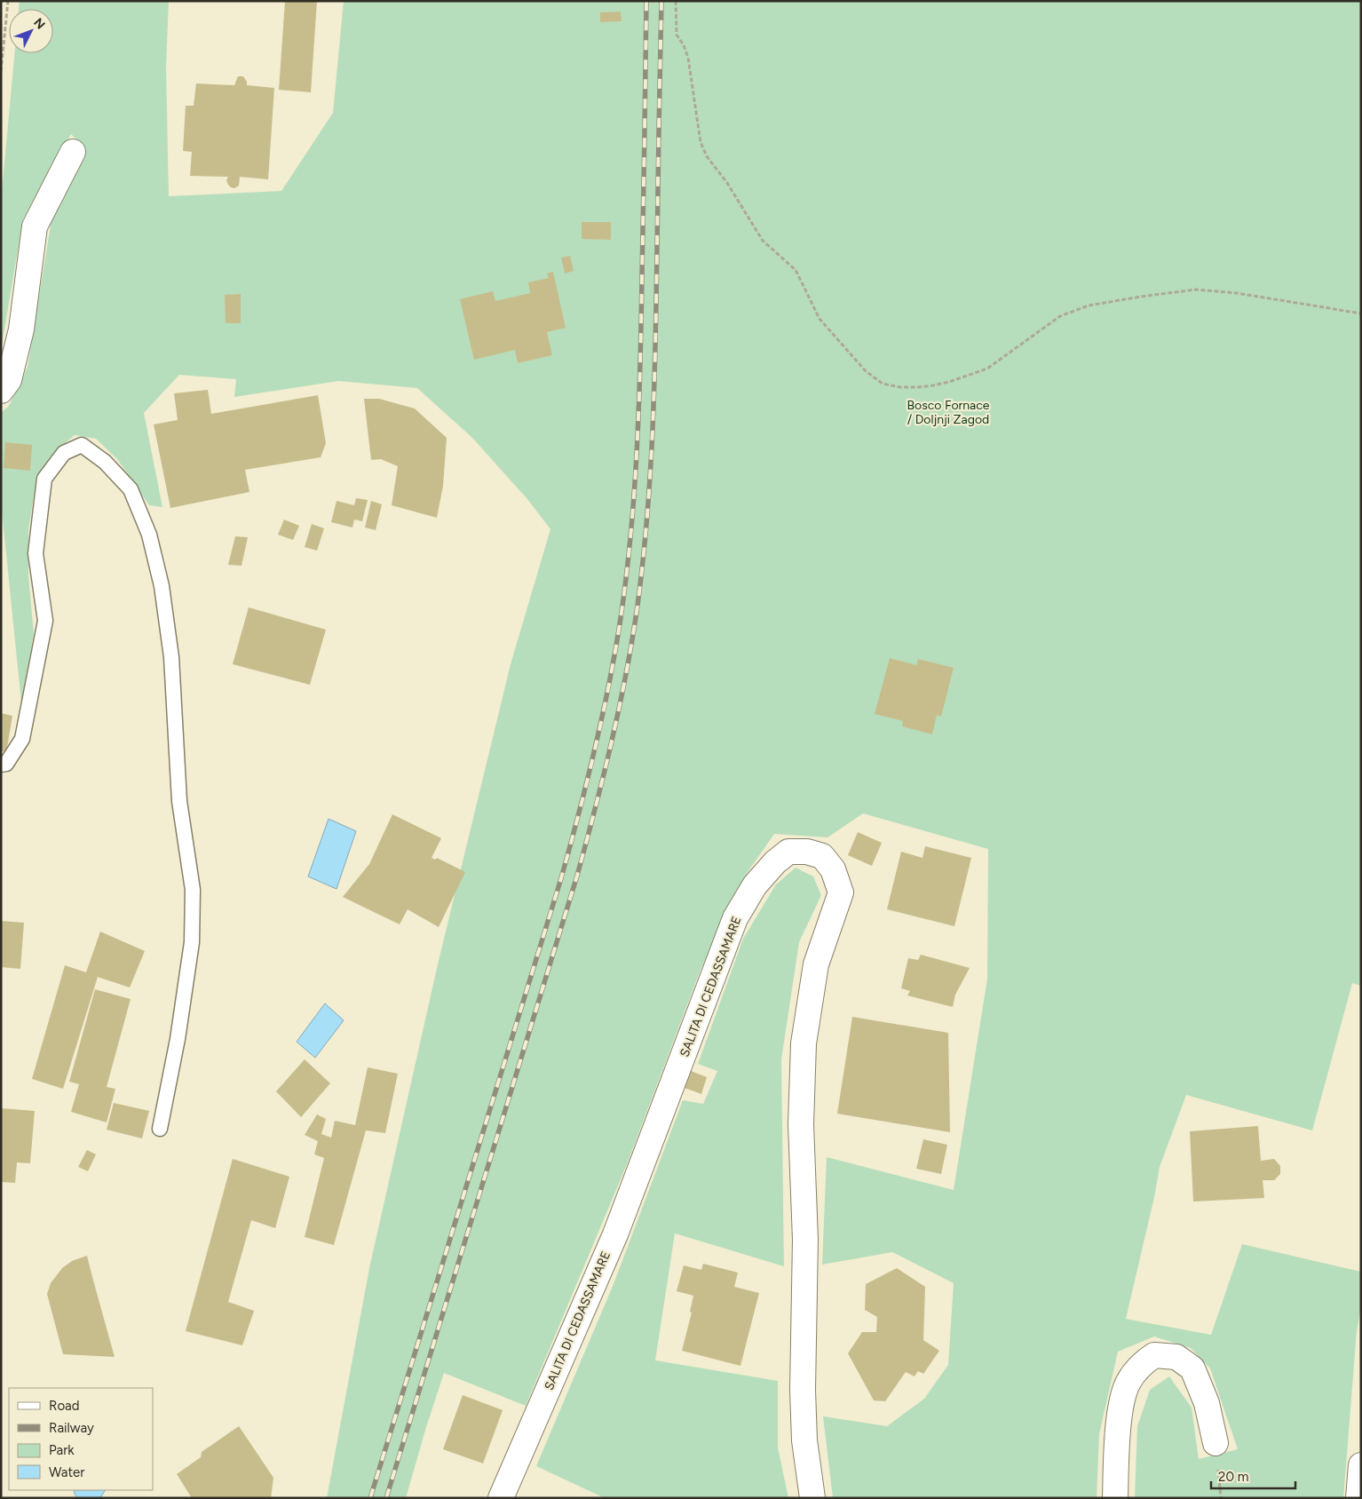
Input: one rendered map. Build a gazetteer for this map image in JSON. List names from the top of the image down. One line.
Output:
{"streets":{"street":["SALITA DI CEDASSAMARE"]},"parks":["Bosco Fornace / Doljnji Zagod"],"legend":["Road","Railway","Park","Water"],"scale_bar":"20 m","north":"top right"}
